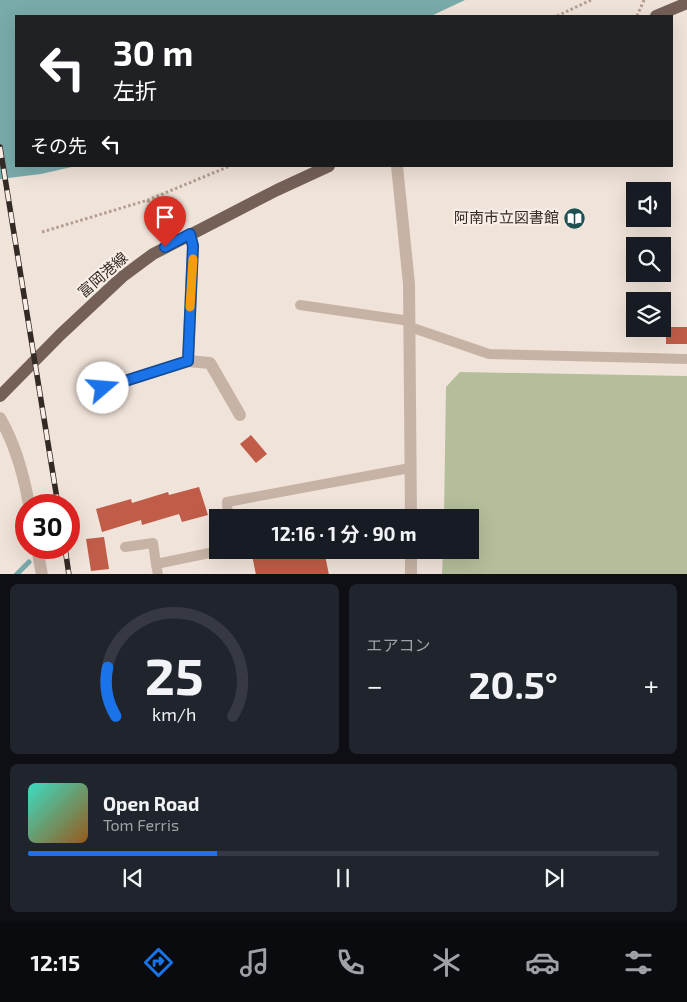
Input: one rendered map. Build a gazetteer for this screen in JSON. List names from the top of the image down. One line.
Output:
{"streets":{"main road":["富岡港線"]},"places":{"library":["阿南市立図書館"]},"page":{"turn":["30 m","左折"],"then":"その先","limit":"30","trip":"12:16 · 1 分 · 90 m","tile":"エアコン","heat":["−","20.5°","+"],"song":["Open Road","Tom Ferris"],"tabs":"12:15","gauge":["25","km/h"]}}
